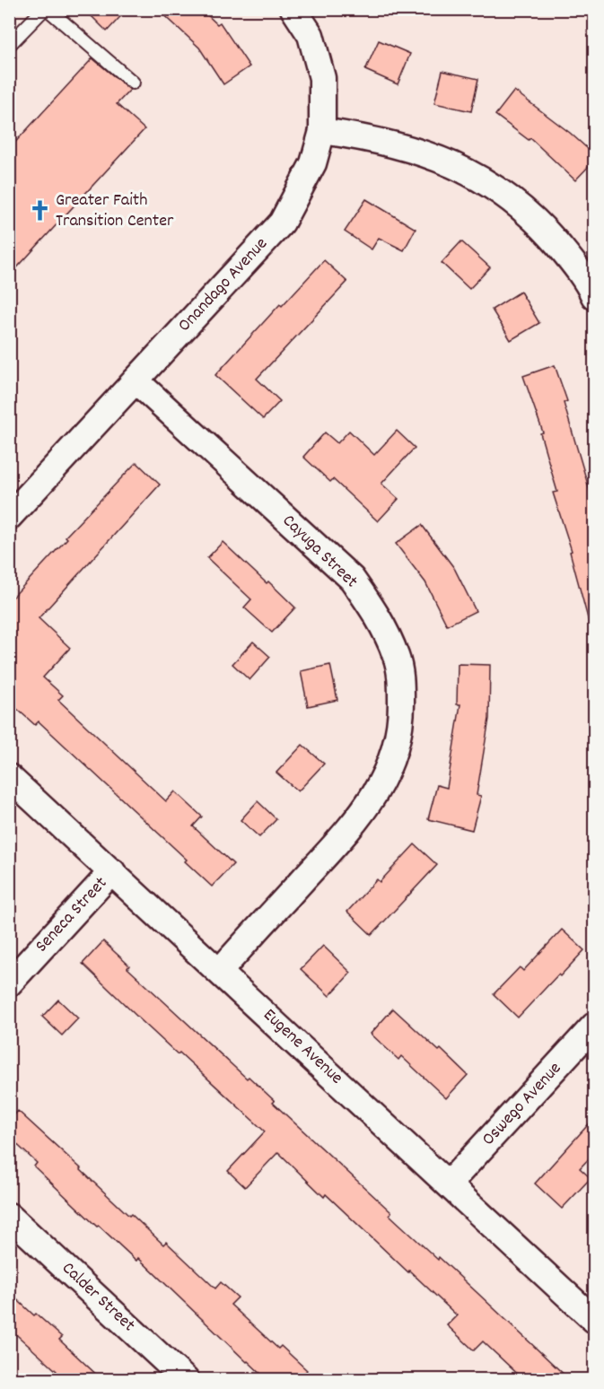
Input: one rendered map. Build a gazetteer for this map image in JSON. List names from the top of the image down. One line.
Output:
{"streets":{"street":["Onandago Avenue","Cayuga Street","Seneca Street","Eugene Avenue","Oswego Avenue","Calder Street"]},"crossings":[["Onandago Avenue","Cayuga Street"],["Cayuga Street","Eugene Avenue"],["Seneca Street","Eugene Avenue"],["Eugene Avenue","Oswego Avenue"]],"places":{"church":["Greater Faith Transition Center"]}}
